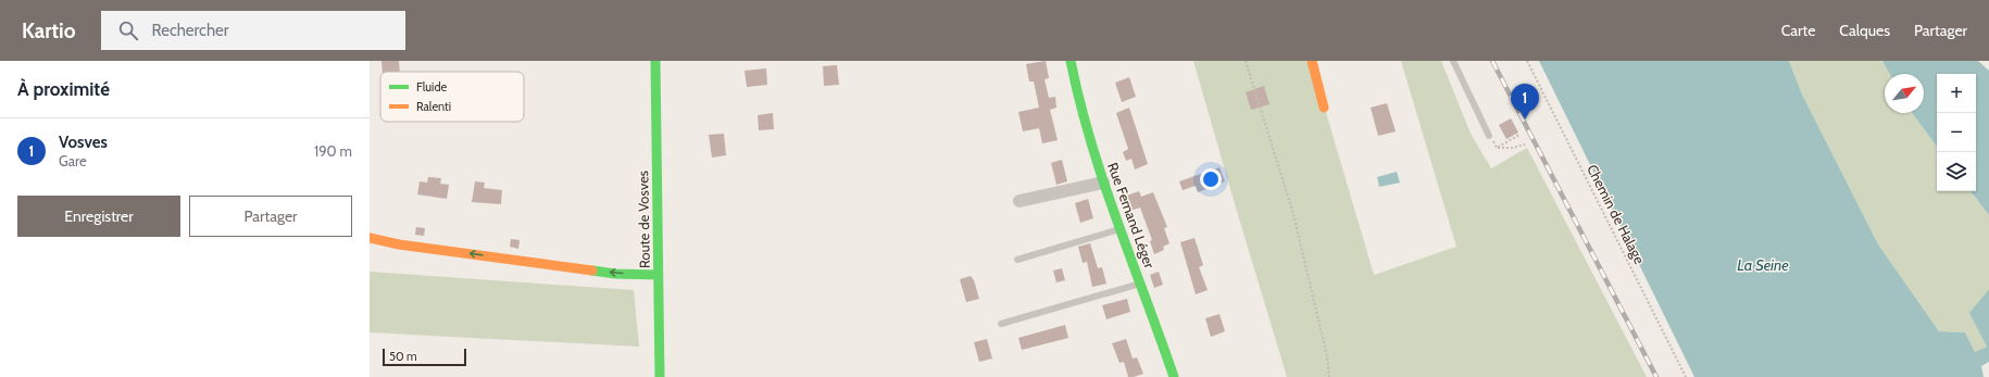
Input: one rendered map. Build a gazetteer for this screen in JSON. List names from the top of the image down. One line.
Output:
{"streets":{"street":["Rue Fernand Léger","Route de Vosves"],"path":["Chemin de Halage"]},"water":["La Seine"],"legend":["Fluide","Ralenti"],"scale_bar":"50 m","north":"top right","page":{"header":"Kartio","search":"Rechercher","nav":["Carte","Calques","Partager"],"heading":"À proximité","map_buttons":["+","−"],"pins":"1","list":[{"mark":"1","name":"Vosves","note":"Gare","value":"190 m"}],"buttons":["Enregistrer","Partager"],"scale":"50 m"}}
